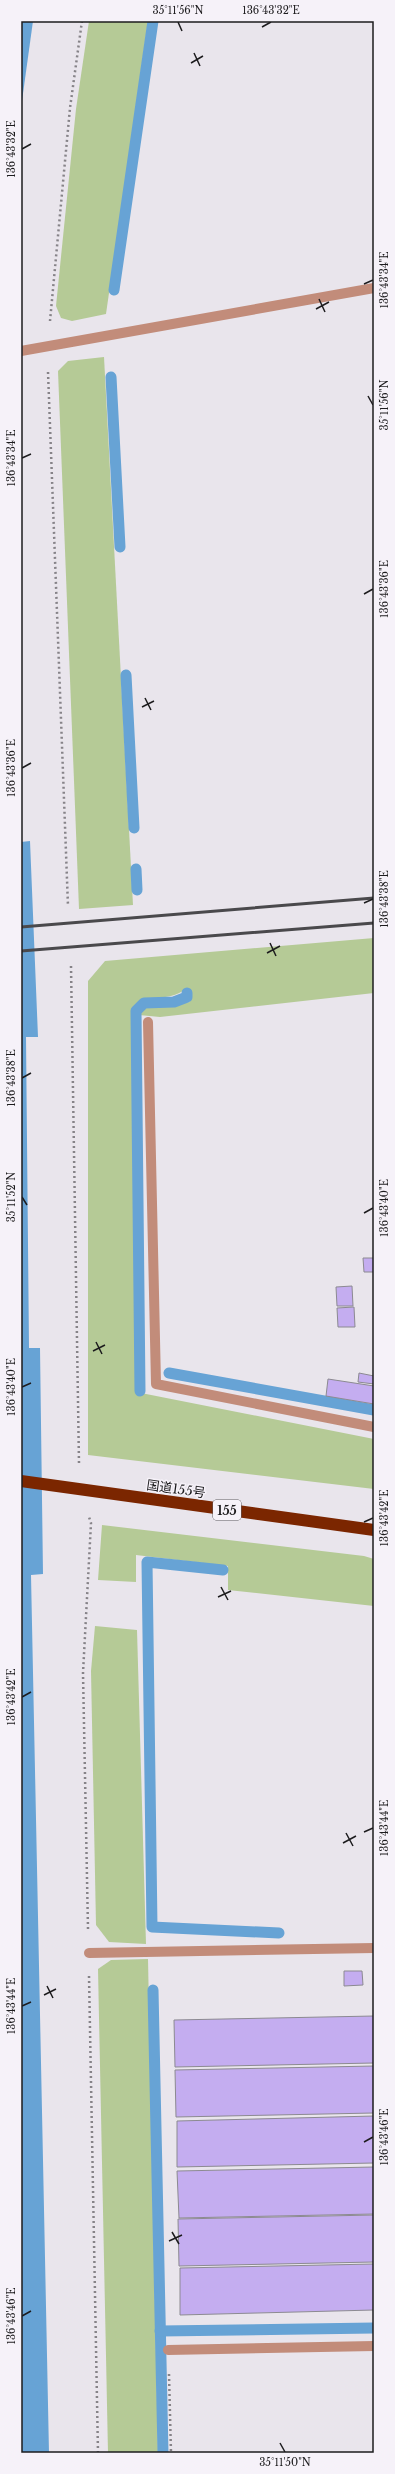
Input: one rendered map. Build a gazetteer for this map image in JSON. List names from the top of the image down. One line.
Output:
{"streets":{"highway":["国道155号","155"]},"coordinates":["35°11'56\"N","136°43'32\"E","136°43'34\"E","136°43'36\"E","136°43'38\"E","35°11'52\"N","136°43'40\"E","136°43'42\"E","136°43'44\"E","136°43'46\"E","35°11'50\"N"]}
